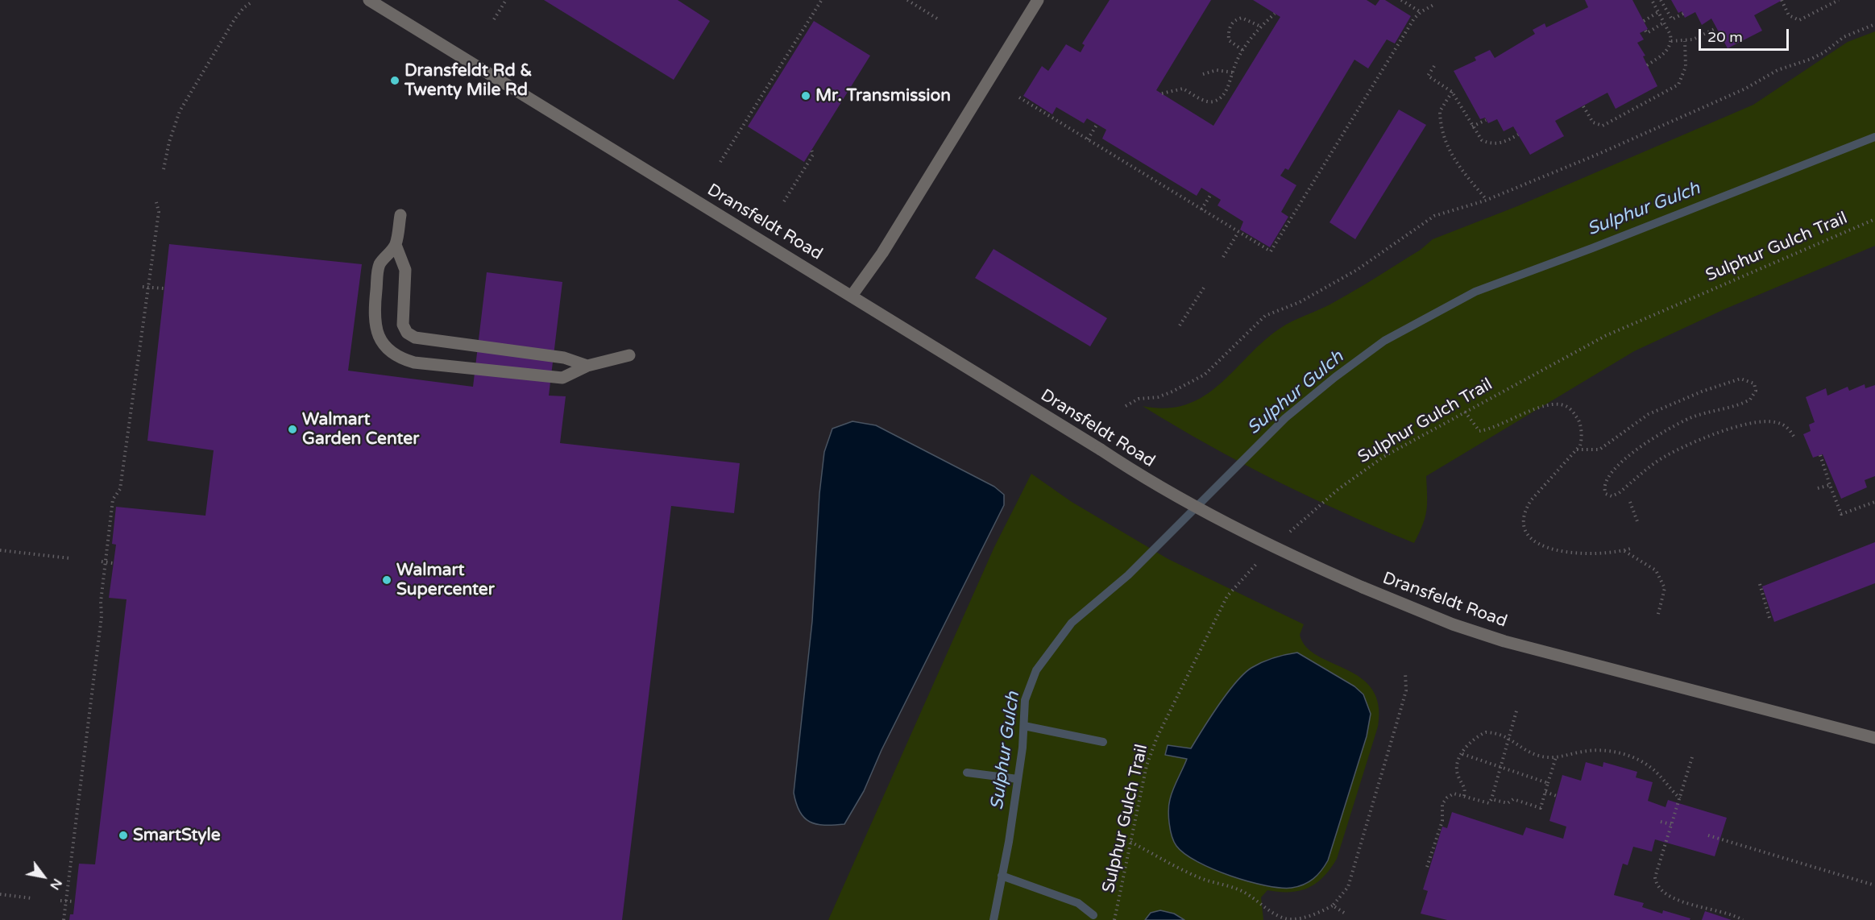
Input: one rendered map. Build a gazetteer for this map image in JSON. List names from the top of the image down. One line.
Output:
{"streets":{"street":["Dransfeldt Road"],"path":["Sulphur Gulch Trail"]},"water":["Sulphur Gulch"],"places":["Dransfeldt Rd & Twenty Mile Rd","Mr. Transmission","Walmart Garden Center","Walmart Supercenter","SmartStyle"],"scale_bar":"20 m","north":"bottom right"}
